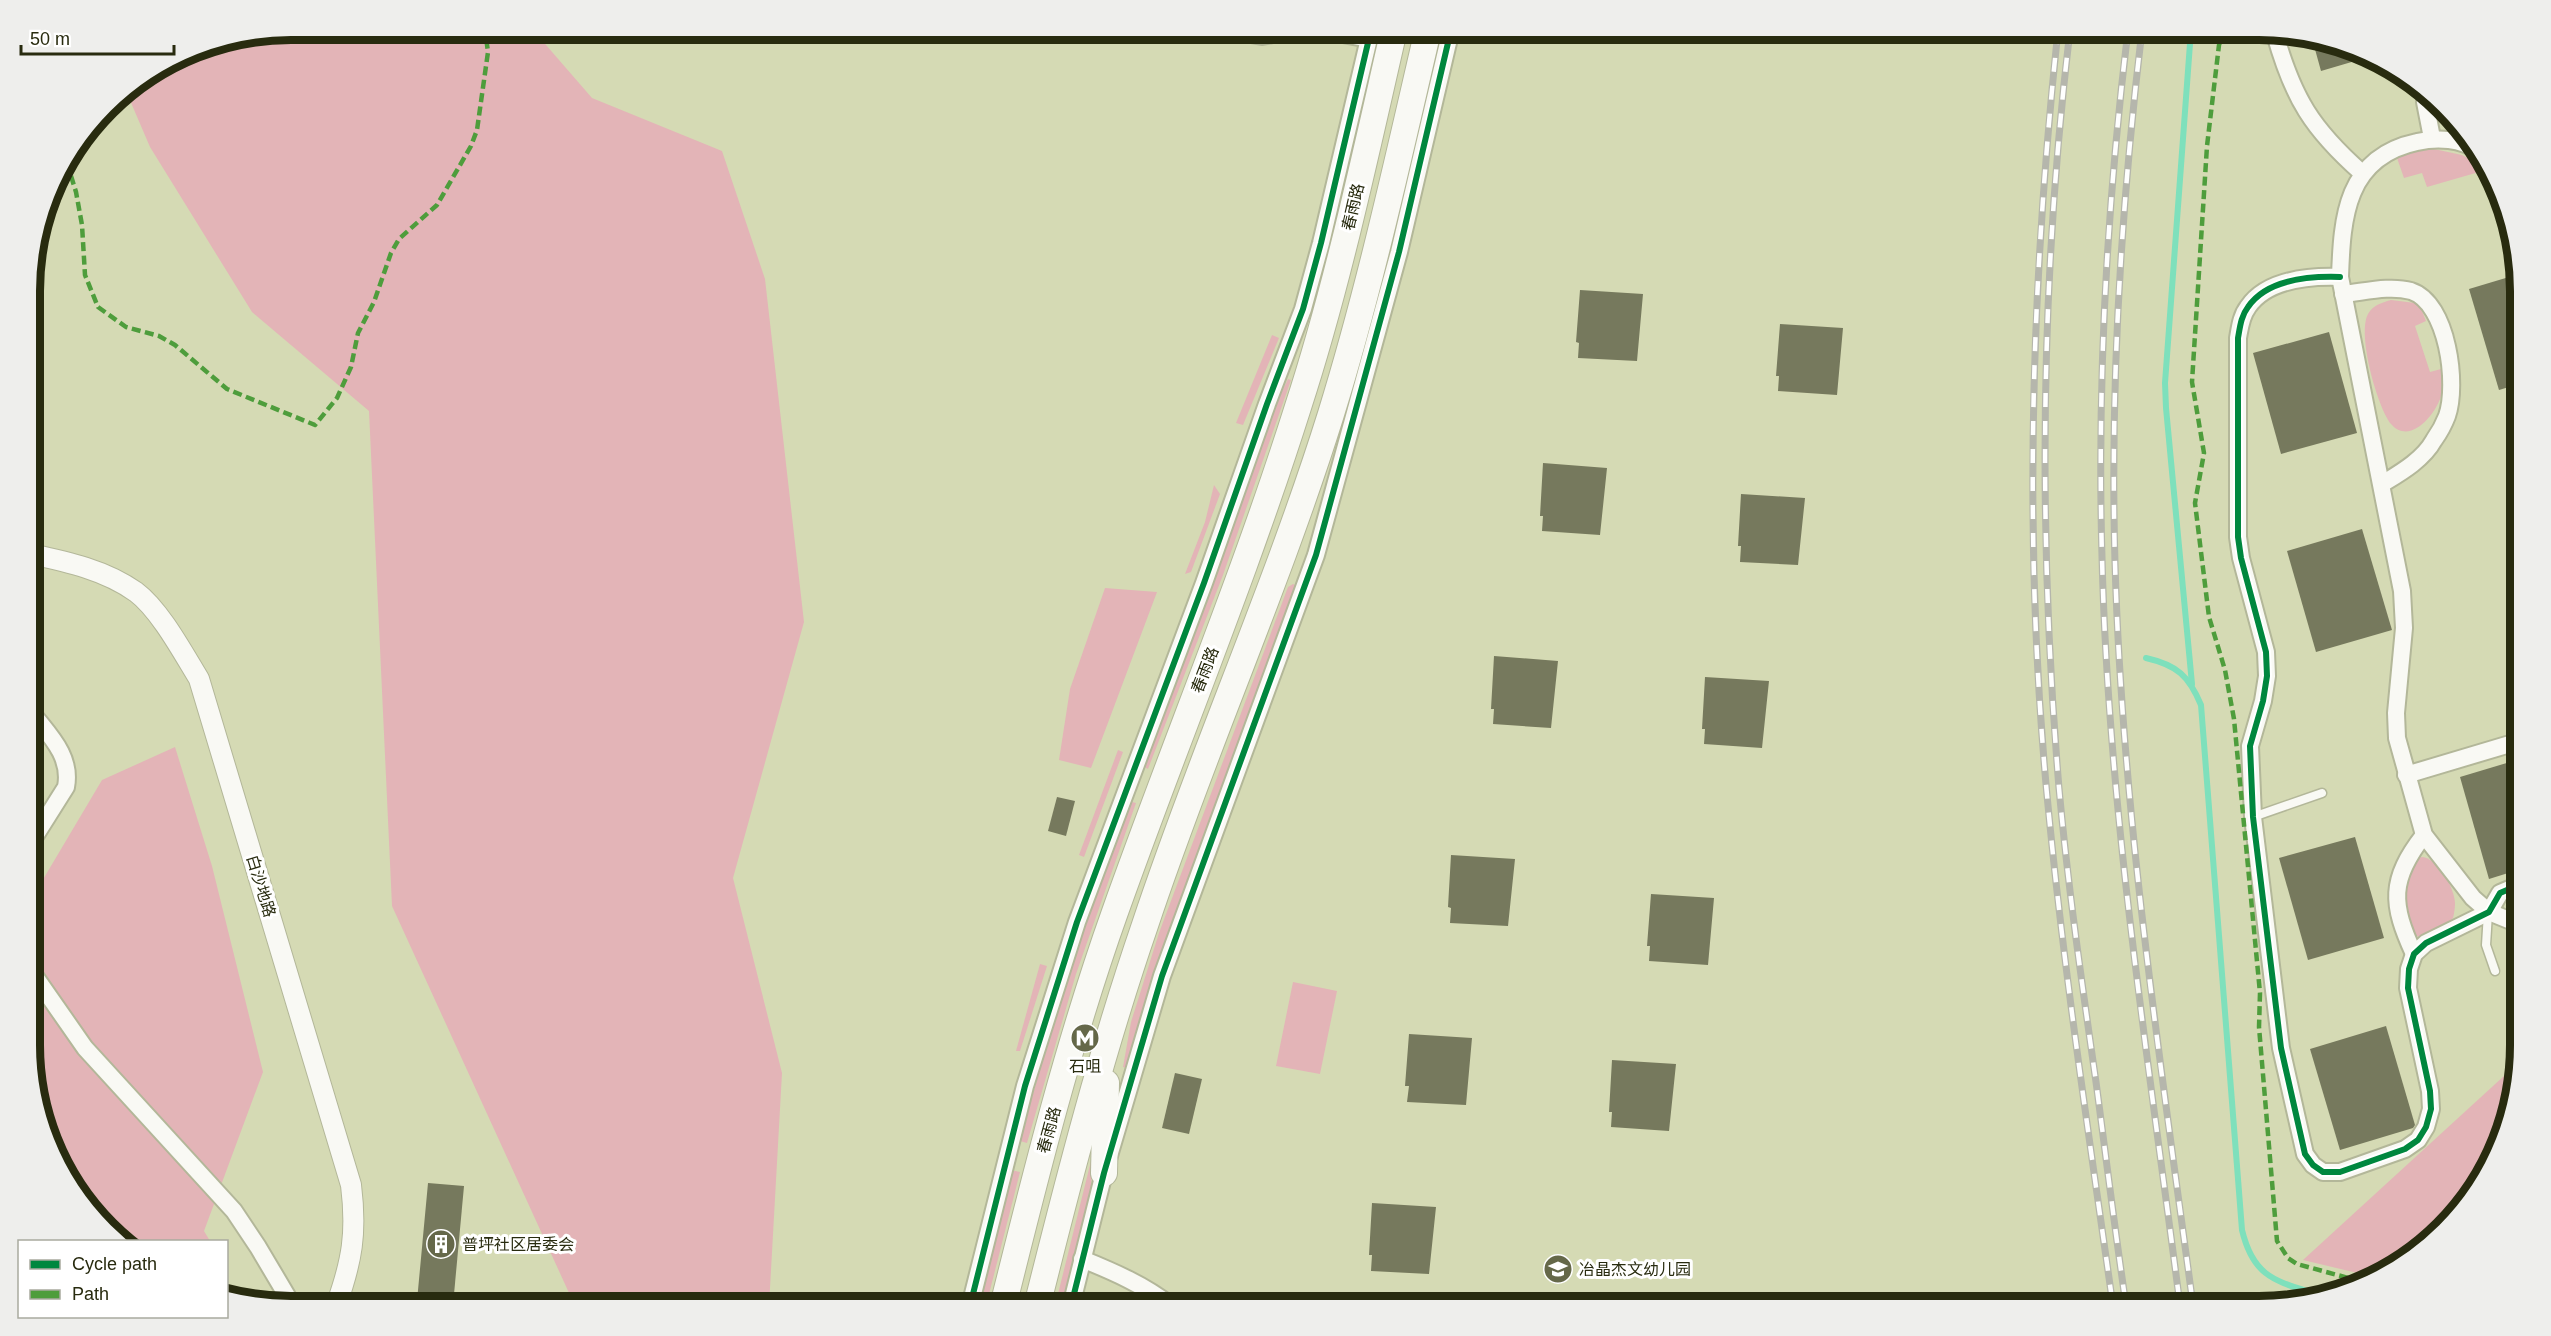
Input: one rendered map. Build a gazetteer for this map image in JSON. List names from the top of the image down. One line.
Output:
{"streets":{"main road":["春雨路"],"street":["白沙地路"]},"places":{"metro station":["石咀"],"building":["普坪社区居委会"],"school or university":["冶晶杰文幼儿园"]},"legend":["Cycle path","Path"],"scale_bar":"50 m"}
